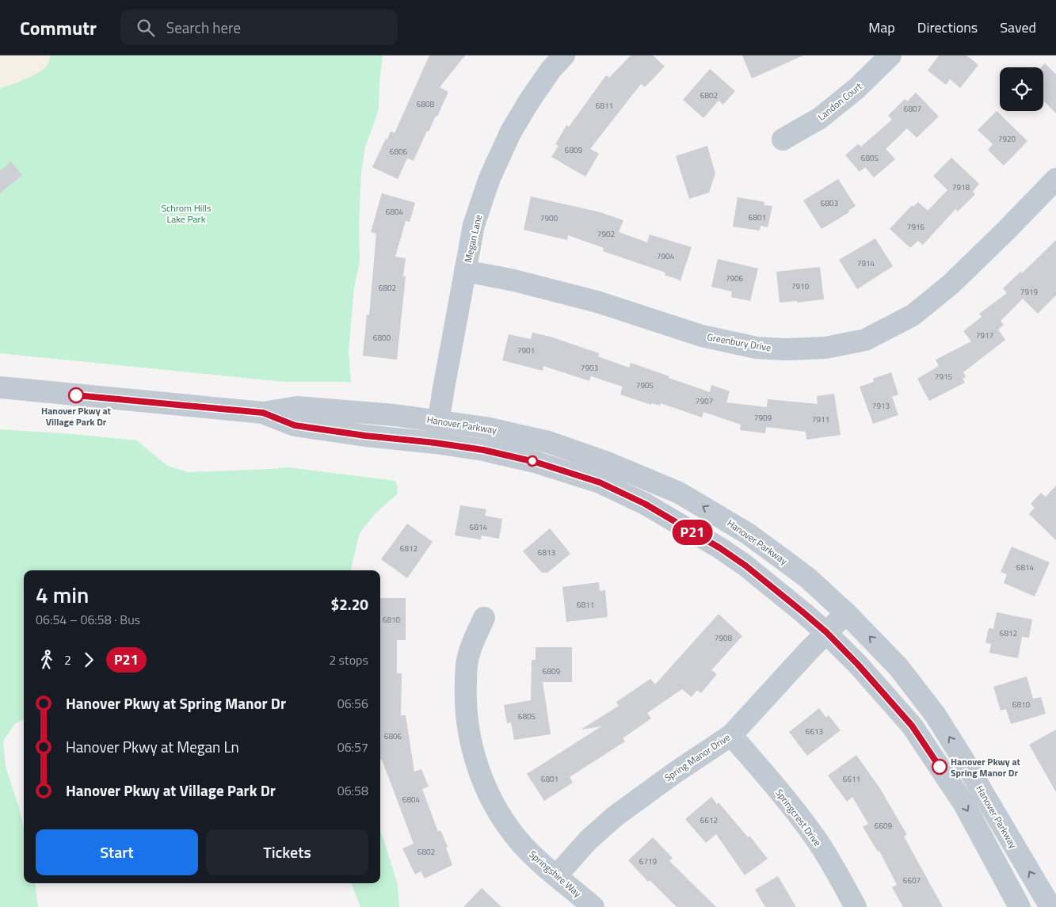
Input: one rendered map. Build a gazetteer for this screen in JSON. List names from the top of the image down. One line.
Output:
{"streets":{"street":["Landon Court","Megan Lane","Greenbury Drive","Hanover Parkway","Spring Manor Drive","Springcrest Drive","Springshire Way"]},"crossings":[["Megan Lane","Greenbury Drive"],["Megan Lane","Hanover Parkway"],["Hanover Parkway","Spring Manor Drive"],["Spring Manor Drive","Springcrest Drive"],["Spring Manor Drive","Springshire Way"]],"parks":["Schrom Hills Lake Park"],"places":["Hanover Pkwy at Village Park Dr","Hanover Pkwy at Spring Manor Dr"],"lines":["bus line P21"],"house_numbers":["6802","6808","6811","6807","7920","6809","6806","6805","7918","6803","6804","6801","7900","7916","7902","7904","7914","7906","7910","6802","7919","7917","6800","7901","7903","7915","7905","7907","7913","7909","7911","6814","6812","6813","6814","6811","6810","6812","7908","6809","6810","6805","6613","6806","6801","6611","6804","6612","6609","6802","6719","6607"],"page":{"header":"Commutr","search":"Search here","nav":["Map","Directions","Saved"],"on_map":"P21","heading":["4 min","06:54 – 06:58 · Bus","$2.20"],"legs":["2","P21","2 stops"],"list":[{"name":"Hanover Pkwy at Spring Manor Dr","value":"06:56"},{"name":"Hanover Pkwy at Megan Ln","value":"06:57"},{"name":"Hanover Pkwy at Village Park Dr","value":"06:58"}],"buttons":["Start","Tickets"]}}
